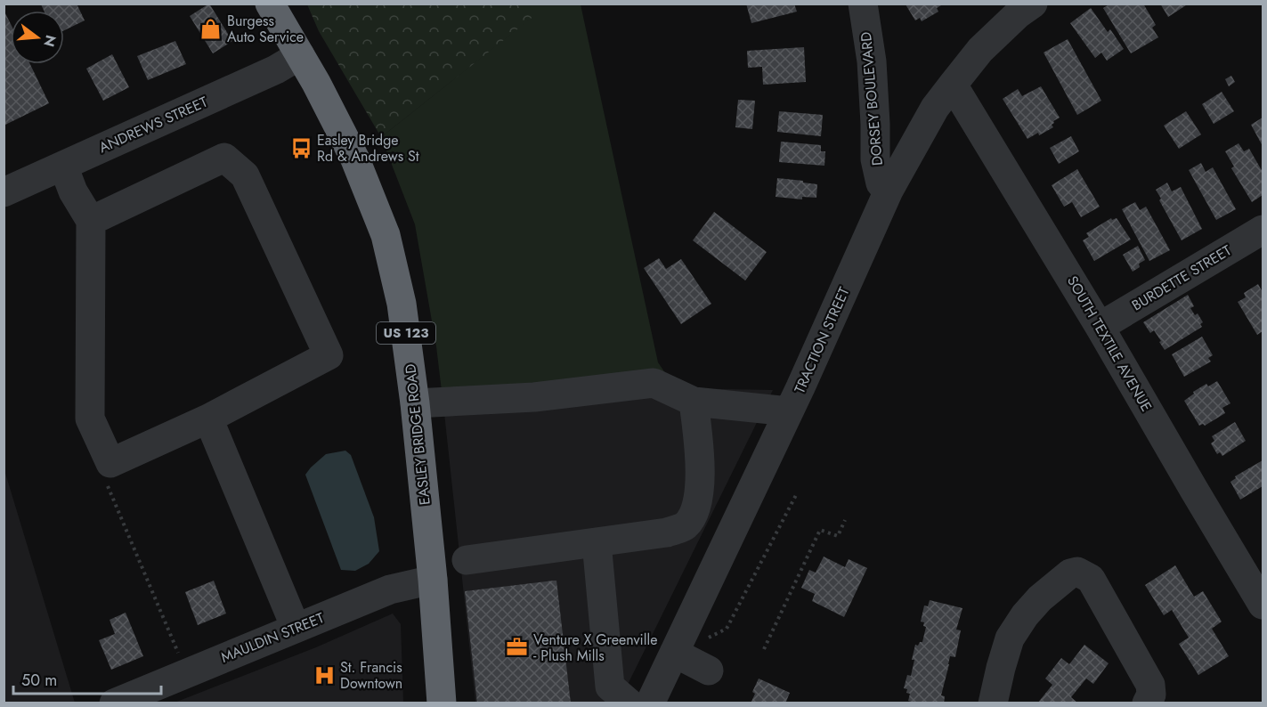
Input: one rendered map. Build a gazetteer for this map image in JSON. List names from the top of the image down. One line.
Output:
{"streets":{"highway":["US 123","EASLEY BRIDGE ROAD"],"street":["DORSEY BOULEVARD","ANDREWS STREET","BURDETTE STREET","TRACTION STREET","SOUTH TEXTILE AVENUE","MAULDIN STREET"]},"crossings":[["DORSEY BOULEVARD","TRACTION STREET"],["ANDREWS STREET","EASLEY BRIDGE ROAD"],["BURDETTE STREET","SOUTH TEXTILE AVENUE"],["TRACTION STREET","SOUTH TEXTILE AVENUE"],["EASLEY BRIDGE ROAD","MAULDIN STREET"]],"places":{"shop":["Burgess Auto Service"],"bus stop":["Easley Bridge Rd & Andrews St"],"office":["Venture X Greenville - Plush Mills"],"hospital":["St. Francis Downtown"]},"scale_bar":"50 m","north":"right"}
